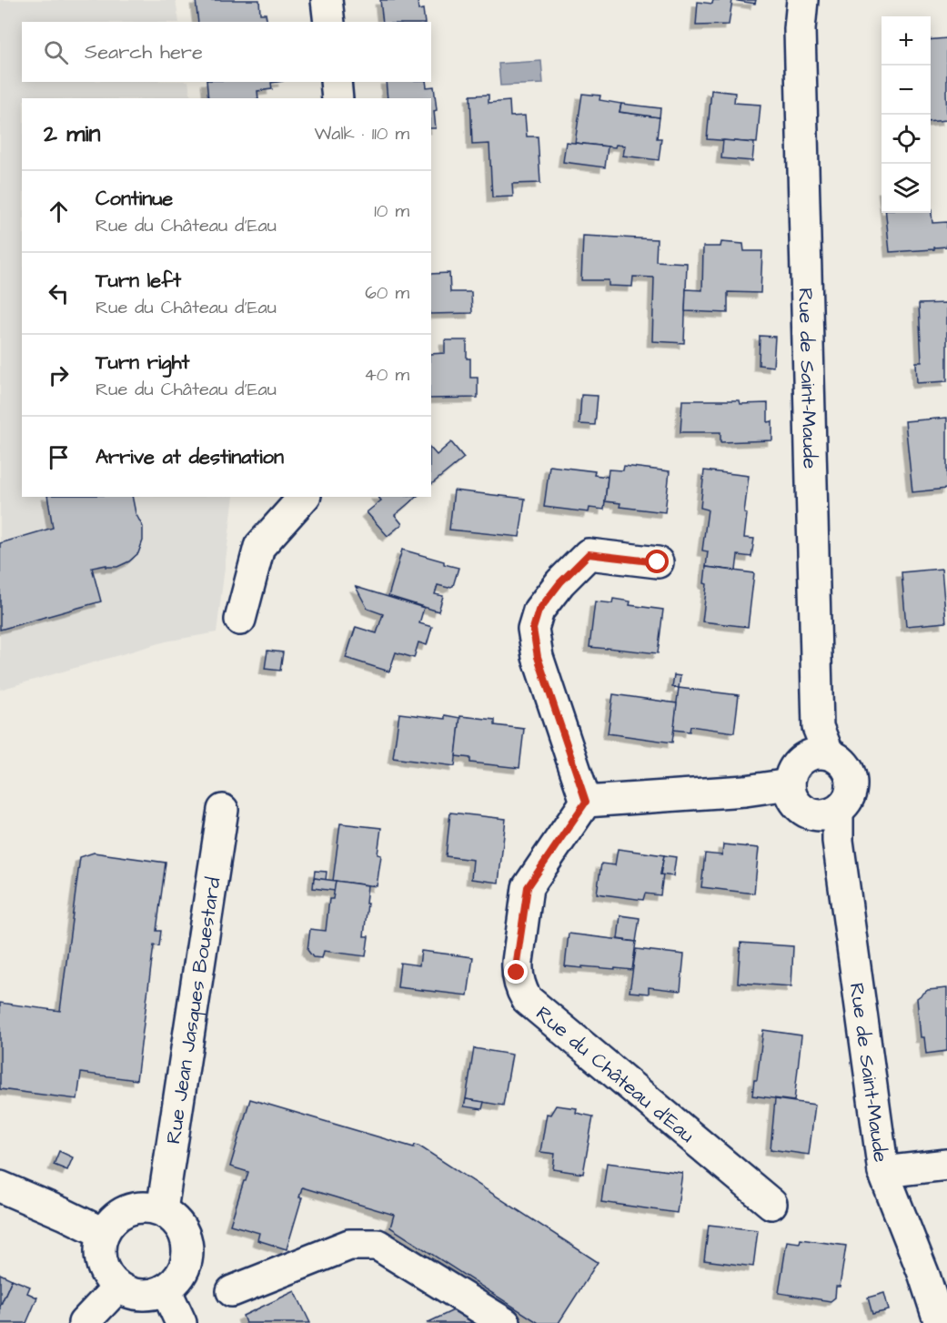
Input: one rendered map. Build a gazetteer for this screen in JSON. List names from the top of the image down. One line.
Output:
{"streets":{"street":["Rue de Saint-Maude","Rue Jean Jasques Bouestard","Rue du Château d'Eau"]},"page":{"map_buttons":["+","−"],"search":"Search here","heading":["2 min","Walk · 110 m"],"list":[["Continue","Rue du Château d'Eau","10 m"],["Turn left","Rue du Château d'Eau","60 m"],["Turn right","Rue du Château d'Eau","40 m"],"Arrive at destination"]}}
